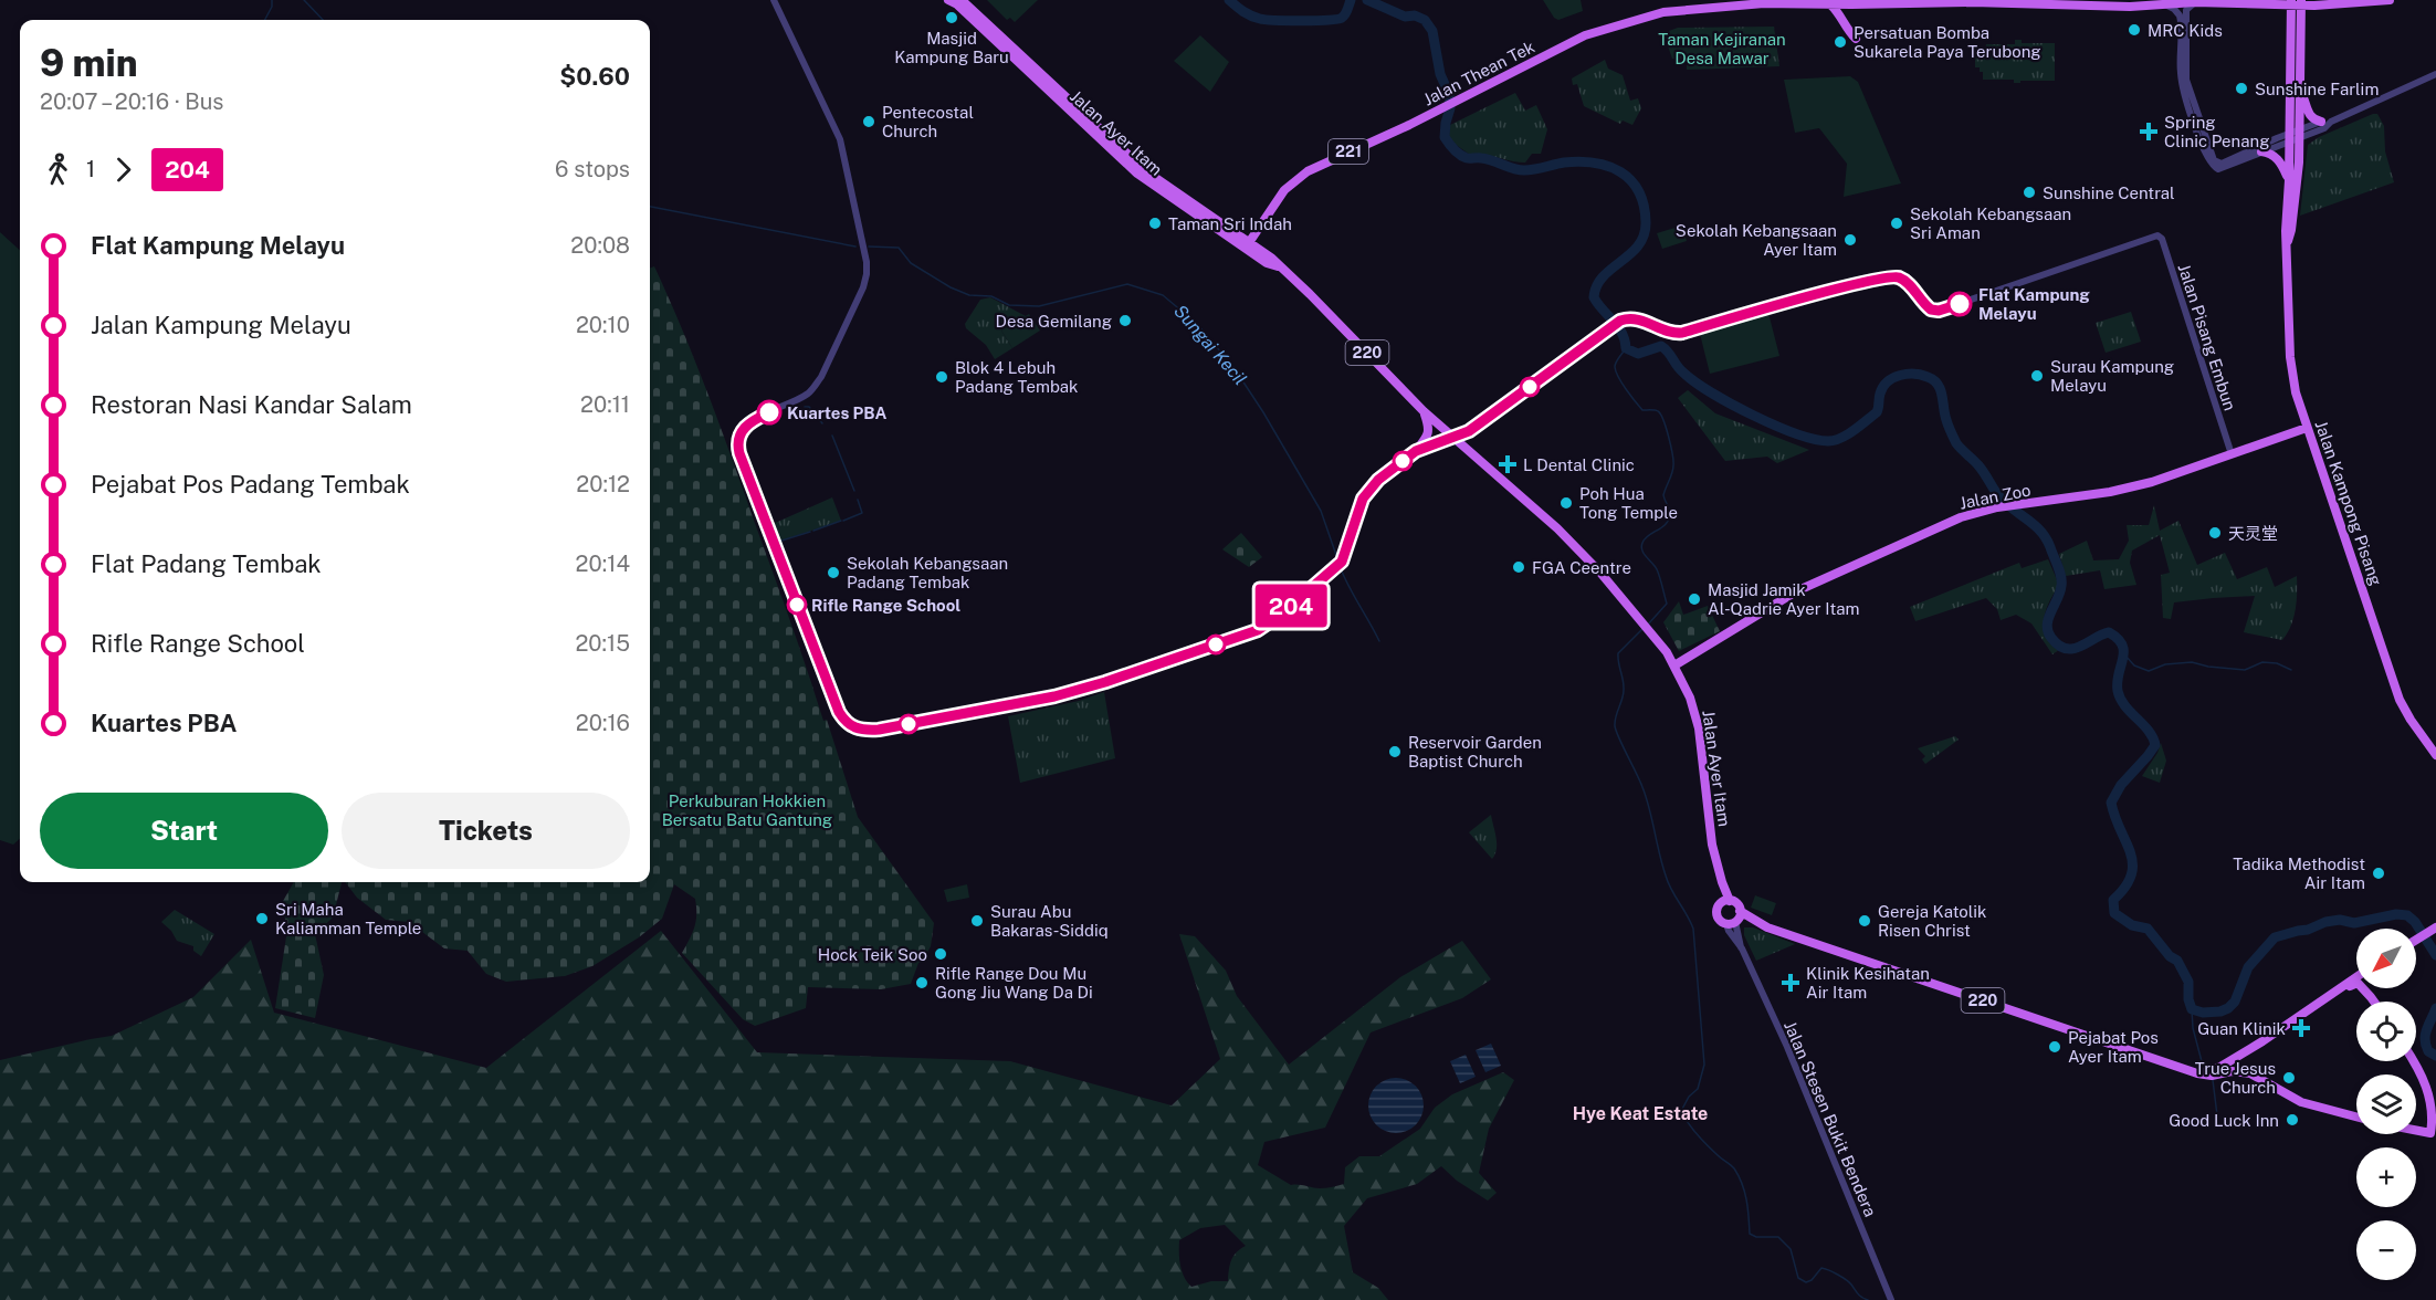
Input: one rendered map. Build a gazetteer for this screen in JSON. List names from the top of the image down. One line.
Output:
{"streets":{"main road":["Jalan Thean Tek","Jalan Ayer Itam","221","220","Jalan Zoo","Jalan Kampong Pisang"],"street":["Jalan Pisang Embun","Jalan Stesen Bukit Bendera"]},"crossings":[["Jalan Thean Tek","Jalan Ayer Itam"],["Jalan Thean Tek","Jalan Kampong Pisang"],["Jalan Ayer Itam","Jalan Pisang Embun"],["Jalan Ayer Itam","220"],["Jalan Ayer Itam","Jalan Zoo"],["Jalan Ayer Itam","Jalan Stesen Bukit Bendera"],["Jalan Pisang Embun","Jalan Zoo"],["220","Jalan Stesen Bukit Bendera"],["Jalan Zoo","Jalan Kampong Pisang"]],"districts":["Hye Keat Estate"],"water":["Sungai Kecil"],"parks":["Taman Kejiranan Desa Mawar","Perkuburan Hokkien Bersatu Batu Gantung"],"places":{"other":["Masjid Kampung Baru","MRC Kids","Persatuan Bomba Sukarela Paya Terubong","Sunshine Farlim","Pentecostal Church","Sunshine Central","Taman Sri Indah","Sekolah Kebangsaan Sri Aman","Sekolah Kebangsaan Ayer Itam","Flat Kampung Melayu","Desa Gemilang","Surau Kampung Melayu","Blok 4 Lebuh Padang Tembak","Kuartes PBA","Poh Hua Tong Temple","天灵堂","FGA Ceentre","Sekolah Kebangsaan Padang Tembak","Masjid Jamik Al-Qadrie Ayer Itam","Rifle Range School","Reservoir Garden Baptist Church","Tadika Methodist Air Itam","Sri Maha Kaliamman Temple","Surau Abu Bakaras-Siddiq","Gereja Katolik Risen Christ","Hock Teik Soo","Rifle Range Dou Mu Gong Jiu Wang Da Di","Pejabat Pos Ayer Itam","True Jesus Church","Good Luck Inn"],"health":["Spring Clinic Penang","L Dental Clinic","Klinik Kesihatan Air Itam","Guan Klinik"]},"lines":["bus line 204"],"north":"bottom left","page":{"on_map":"204","heading":["9 min","20:07 – 20:16 · Bus","$0.60"],"legs":["1","204","6 stops"],"list":[{"name":"Flat Kampung Melayu","value":"20:08"},{"name":"Jalan Kampung Melayu","value":"20:10"},{"name":"Restoran Nasi Kandar Salam","value":"20:11"},{"name":"Pejabat Pos Padang Tembak","value":"20:12"},{"name":"Flat Padang Tembak","value":"20:14"},{"name":"Rifle Range School","value":"20:15"},{"name":"Kuartes PBA","value":"20:16"}],"buttons":["Start","Tickets"],"map_buttons":["+","−"]}}
